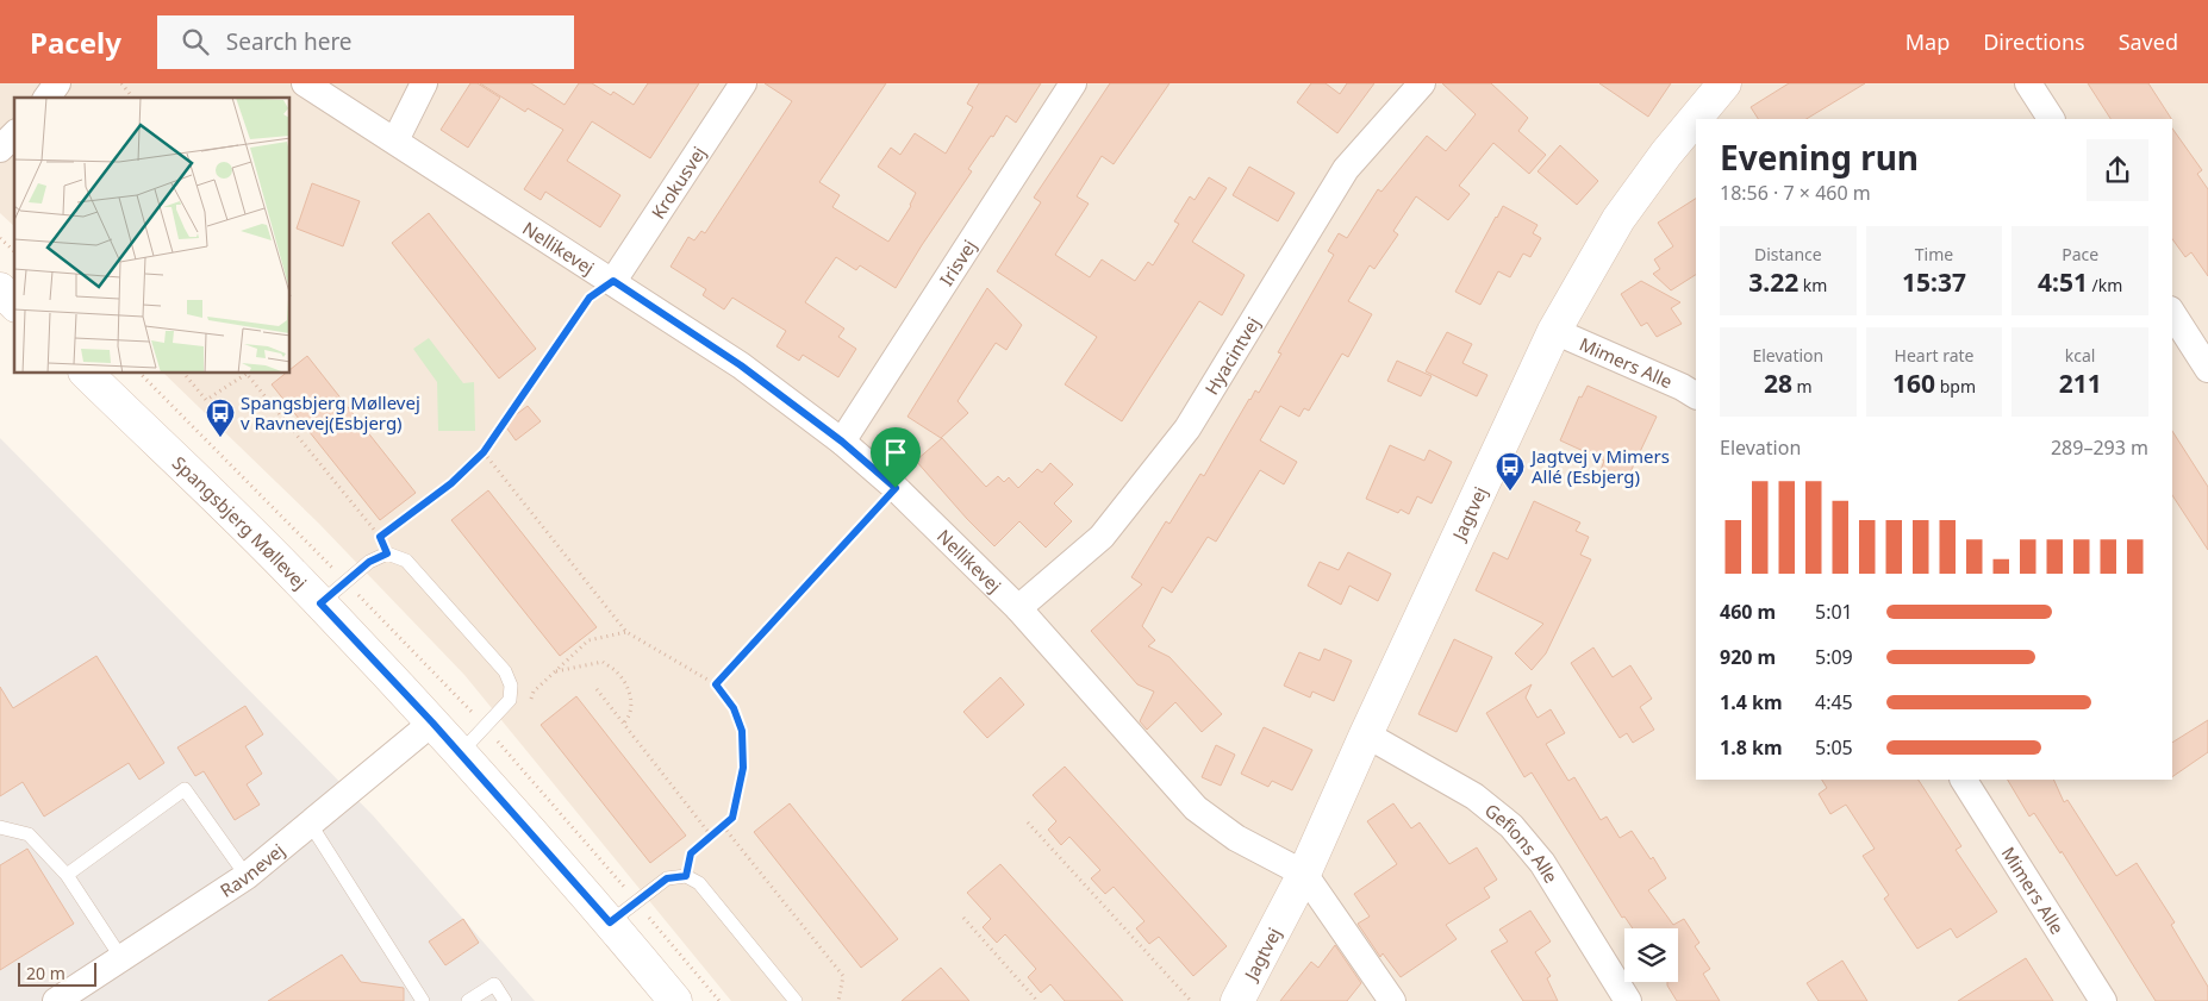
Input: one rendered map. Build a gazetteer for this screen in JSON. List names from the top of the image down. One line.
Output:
{"streets":{"street":["Krokusvej","Nellikevej","Irisvej","Hyacintvej","Mimers Alle","Jagtvej","Spangsbjerg Møllevej","Gefions Alle","Ravnevej"]},"crossings":[["Krokusvej","Nellikevej"],["Nellikevej","Irisvej"],["Nellikevej","Hyacintvej"],["Nellikevej","Jagtvej"],["Mimers Alle","Jagtvej"],["Jagtvej","Gefions Alle"],["Spangsbjerg Møllevej","Ravnevej"]],"places":{"bus stop":["Spangsbjerg Møllevej v Ravnevej(Esbjerg)","Jagtvej v Mimers Allé (Esbjerg)"]},"scale_bar":"20 m","page":{"header":"Pacely","search":"Search here","nav":["Map","Directions","Saved"],"heading":["Evening run","18:56 · 7 × 460 m"],"stats":[["Distance","3.22 km"],["Time","15:37"],["Pace","4:51 /km"],["Elevation","28 m"],["Heart rate","160 bpm"],["kcal","211"]],"chart":["Elevation","289–293 m"],"list":[{"name":"460 m","note":"5:01"},{"name":"920 m","note":"5:09"},{"name":"1.4 km","note":"4:45"},{"name":"1.8 km","note":"5:05"}],"scale":"20 m"}}
